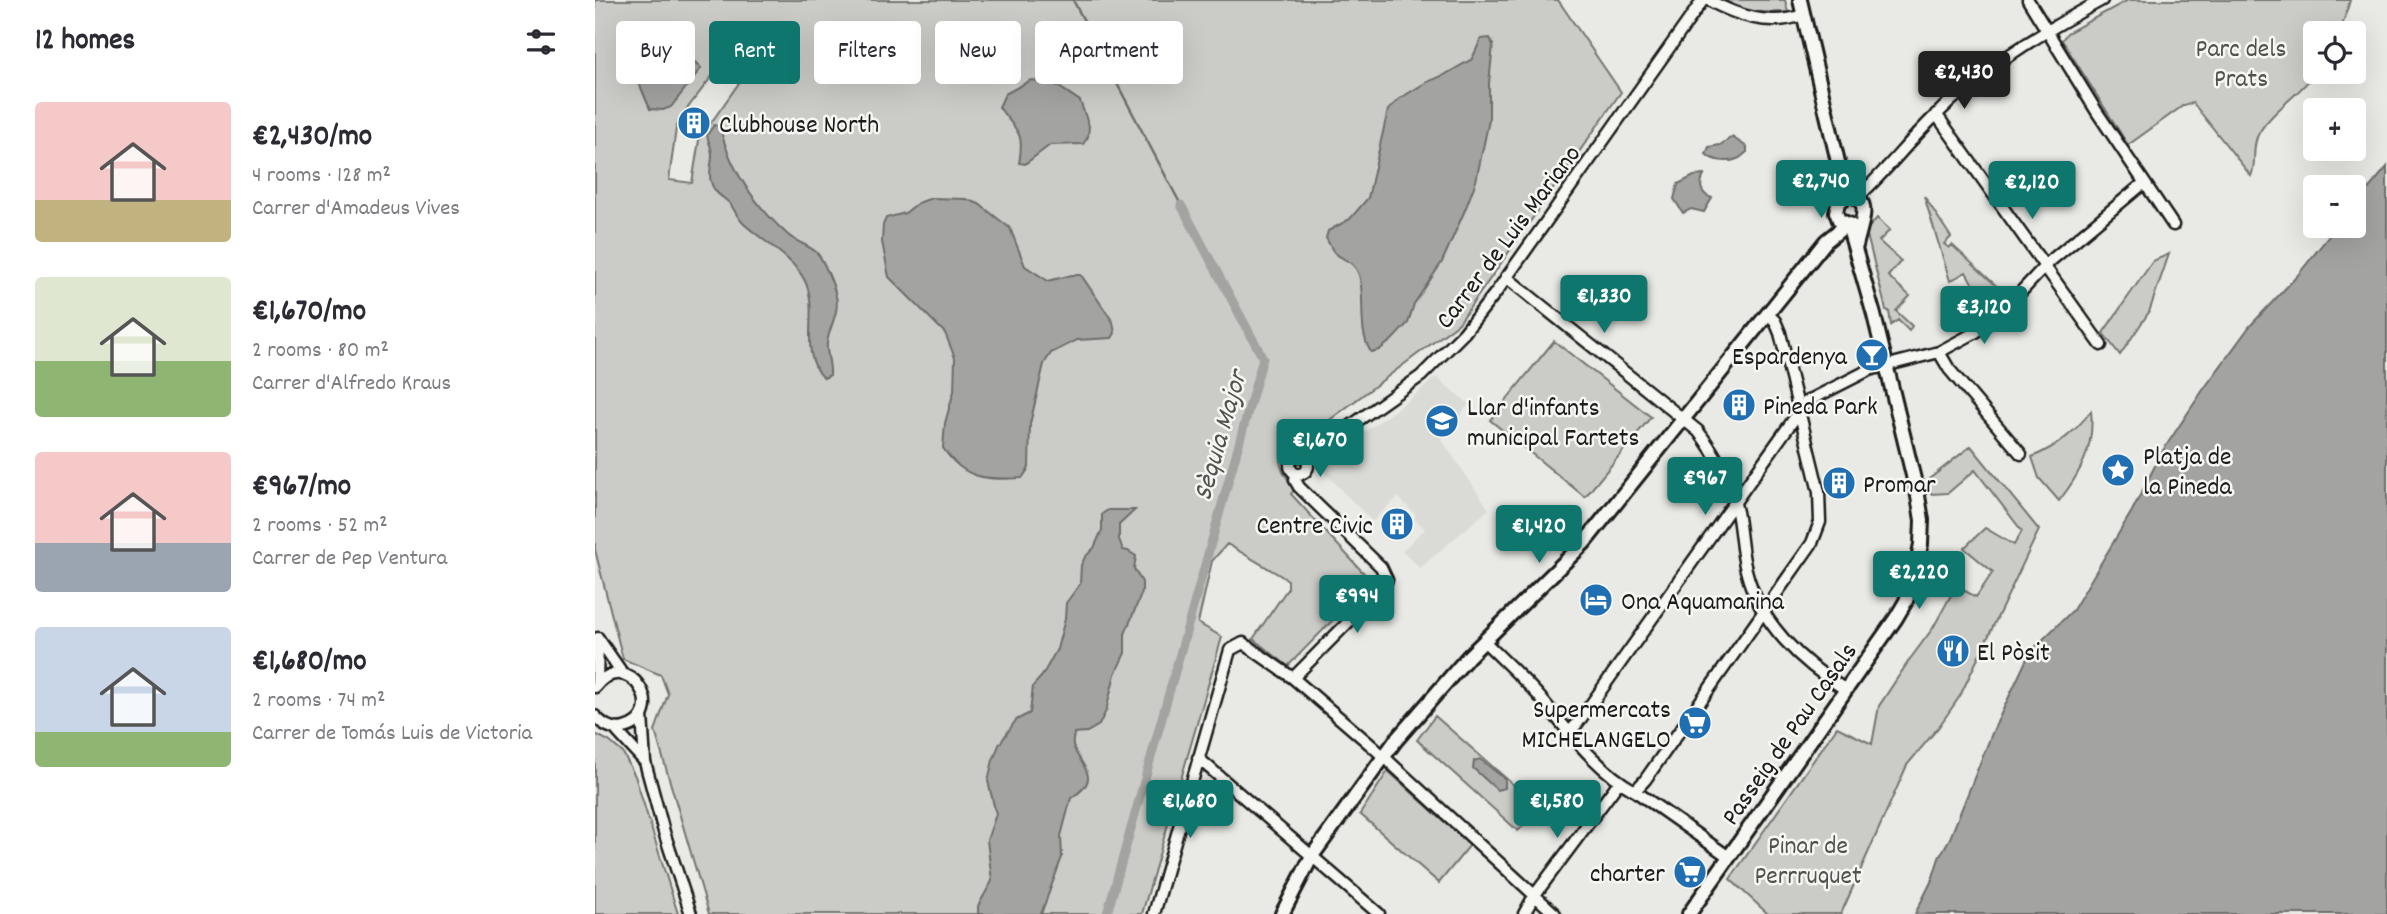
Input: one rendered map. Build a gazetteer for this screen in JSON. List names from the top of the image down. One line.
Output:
{"streets":{"street":["Carrer de Luis Mariano","Passeig de Pau Casals"]},"water":["Sèquia Major"],"parks":["Parc dels Prats","Pinar de Perrruquet"],"places":{"building":["Clubhouse North","Pineda Park","Promar","Centre Civic"],"bar":["Espardenya"],"school or university":["Llar d'infants municipal Fartets"],"place":["Platja de la Pineda"],"hotel":["Ona Aquamarina"],"restaurant":["El Pòsit"],"supermarket":["Supermercats MICHELANGELO","charter"]},"page":{"heading":"12 homes","map_buttons":["+","−"],"chip":["Buy","Rent","Filters","New","Apartment"],"price":["€2,430","€2,740","€2,120","€1,330","€3,120","€1,670","€967","€1,420","€2,220","€994","€1,680","€1,580"],"list":[{"name":"€2,430/mo","note":"4 rooms · 128 m² · Carrer d'Amadeus Vives"},{"name":"€1,670/mo","note":"2 rooms · 80 m² · Carrer d'Alfredo Kraus"},{"name":"€967/mo","note":"2 rooms · 52 m² · Carrer de Pep Ventura"},{"name":"€1,680/mo","note":"2 rooms · 74 m² · Carrer de Tomás Luis de Victoria"}]}}
